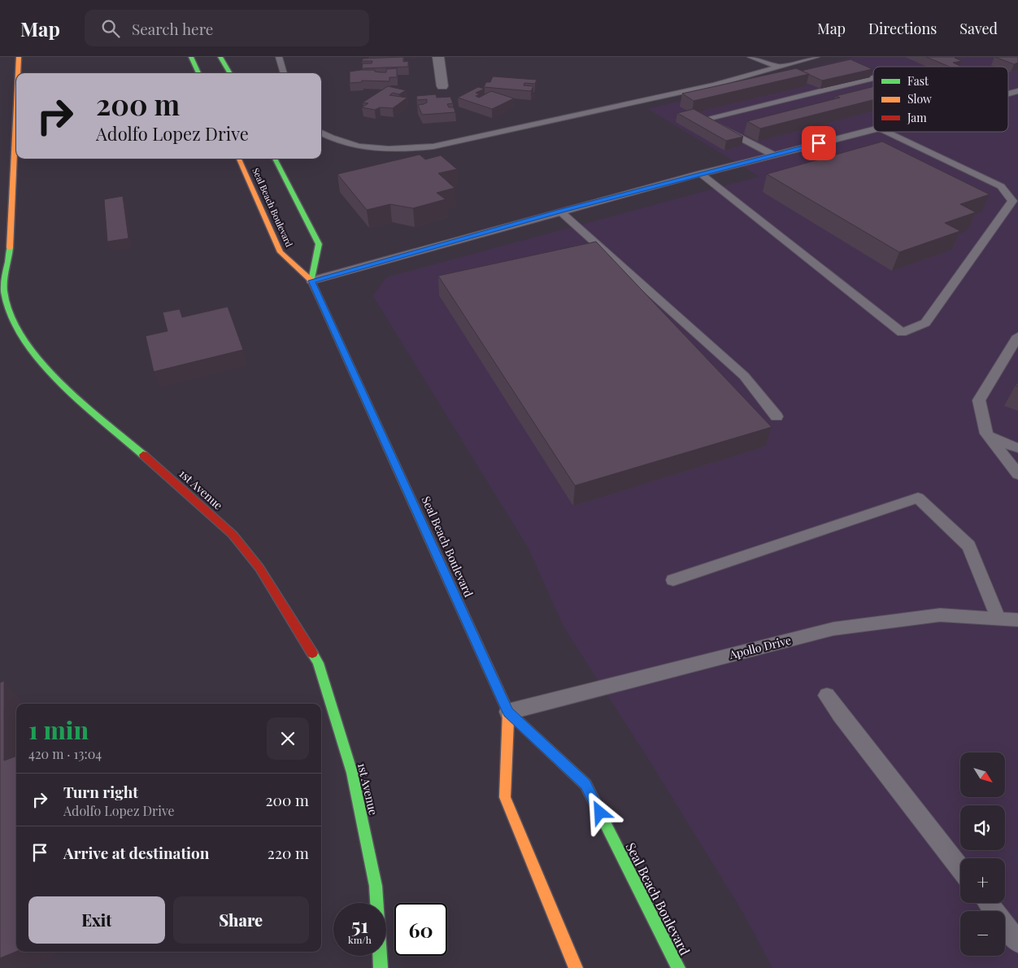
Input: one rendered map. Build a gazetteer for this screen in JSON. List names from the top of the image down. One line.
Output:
{"streets":{"main road":["Seal Beach Boulevard","1st Avenue"],"lane":["Apollo Drive"]},"crossings":[["Seal Beach Boulevard","Apollo Drive"]],"legend":["Fast","Slow","Jam"],"north":"bottom right","page":{"header":"Map","search":"Search here","nav":["Map","Directions","Saved"],"turn":["200 m","Adolfo Lopez Drive"],"heading":["1 min","420 m · 13:04"],"map_buttons":["+","−"],"list":[{"name":"Turn right","note":"Adolfo Lopez Drive","value":"200 m"},{"name":"Arrive at destination","value":"220 m"}],"buttons":["Exit","Share"],"speed":"51 km/h","limit":"60"}}
